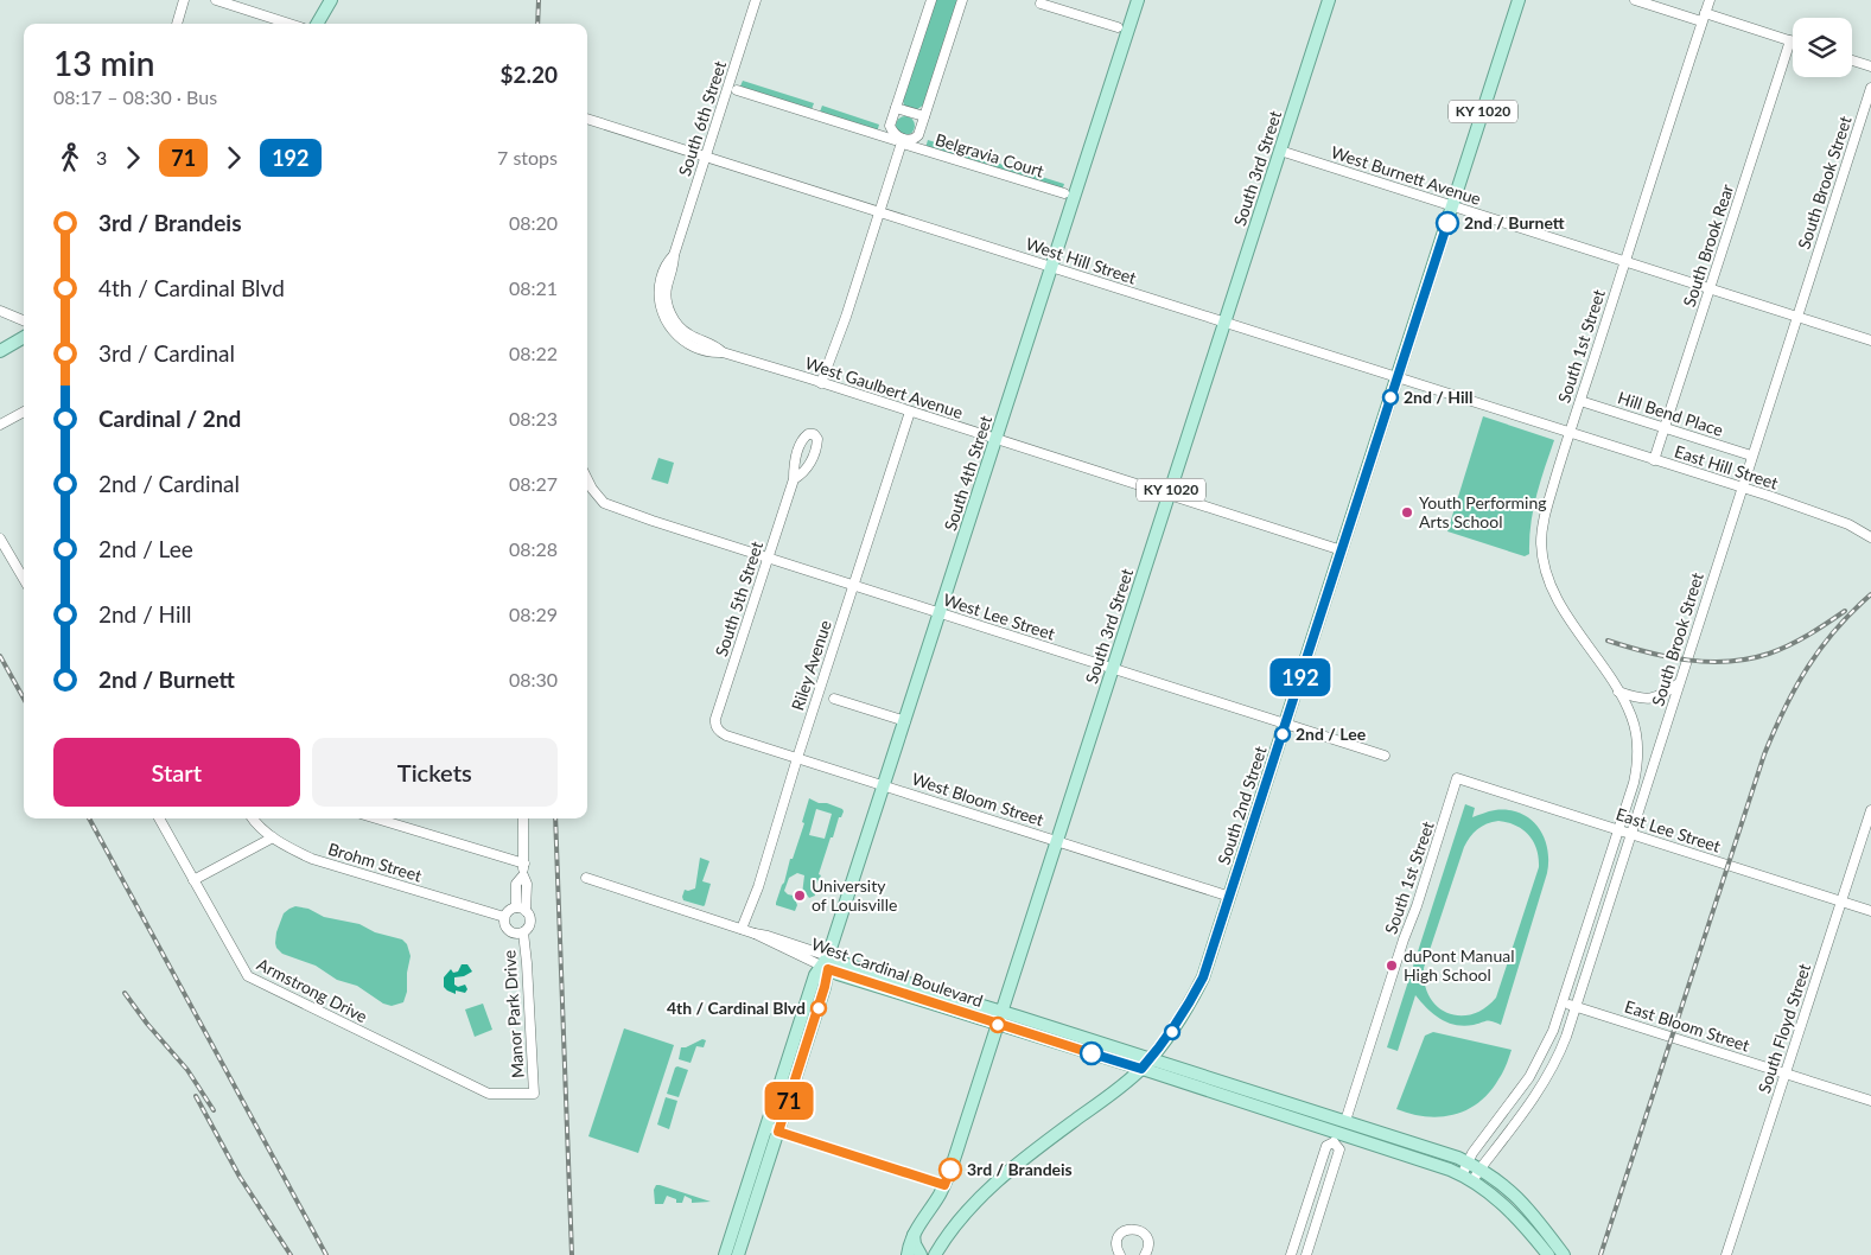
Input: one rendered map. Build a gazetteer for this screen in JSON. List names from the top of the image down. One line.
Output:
{"streets":{"main road":["KY 1020","South 3rd Street","South 4th Street","South 2nd Street","West Cardinal Boulevard"],"street":["South 6th Street","Belgravia Court","West Burnett Avenue","South Brook Street","South Brook Rear","West Hill Street","South 1st Street","West Gaulbert Avenue","Hill Bend Place","East Hill Street","South 5th Street","West Lee Street","Riley Avenue","West Bloom Street","East Lee Street","Brohm Street","Armstrong Drive","Manor Park Drive","East Bloom Street","South Floyd Street"]},"crossings":[["South 6th Street","West Hill Street"],["South 6th Street","West Gaulbert Avenue"],["South 3rd Street","West Burnett Avenue"],["South 3rd Street","West Hill Street"],["South 3rd Street","West Gaulbert Avenue"],["South 3rd Street","West Lee Street"],["South 3rd Street","West Bloom Street"],["South 3rd Street","West Cardinal Boulevard"],["West Burnett Avenue","South Brook Street"],["West Burnett Avenue","South Brook Rear"],["West Burnett Avenue","South 1st Street"],["West Burnett Avenue","South 2nd Street"],["South Brook Street","Hill Bend Place"],["South Brook Street","East Hill Street"],["South Brook Street","East Lee Street"],["South Brook Street","West Cardinal Boulevard"],["South Brook Street","East Bloom Street"],["South Brook Rear","Hill Bend Place"],["South Brook Rear","East Hill Street"],["West Hill Street","South 1st Street"],["West Hill Street","East Hill Street"],["West Hill Street","South 4th Street"],["West Hill Street","South 2nd Street"],["South 1st Street","Hill Bend Place"],["South 1st Street","East Hill Street"],["South 1st Street","East Lee Street"],["South 1st Street","West Cardinal Boulevard"],["West Gaulbert Avenue","South 4th Street"],["West Gaulbert Avenue","Riley Avenue"],["West Gaulbert Avenue","South 2nd Street"],["South 4th Street","West Lee Street"],["South 4th Street","West Bloom Street"],["South 4th Street","West Cardinal Boulevard"],["South 5th Street","West Lee Street"],["South 5th Street","West Bloom Street"],["West Lee Street","Riley Avenue"],["West Lee Street","South 2nd Street"],["Riley Avenue","West Bloom Street"],["Riley Avenue","West Cardinal Boulevard"],["West Bloom Street","South 2nd Street"],["South 2nd Street","West Cardinal Boulevard"],["East Lee Street","South Floyd Street"],["Brohm Street","Manor Park Drive"],["Armstrong Drive","Manor Park Drive"],["East Bloom Street","South Floyd Street"]],"places":["2nd / Burnett","2nd / Hill","Youth Performing Arts School","2nd / Lee","University of Louisville","duPont Manual High School","4th / Cardinal Blvd","3rd / Brandeis"],"lines":["bus line 192","bus line 71"],"page":{"on_map":["71","192"],"heading":["13 min","08:17 – 08:30 · Bus","$2.20"],"legs":["3","71","192","7 stops"],"list":[{"name":"3rd / Brandeis","value":"08:20"},{"name":"4th / Cardinal Blvd","value":"08:21"},{"name":"3rd / Cardinal","value":"08:22"},{"name":"Cardinal / 2nd","value":"08:23"},{"name":"2nd / Cardinal","value":"08:27"},{"name":"2nd / Lee","value":"08:28"},{"name":"2nd / Hill","value":"08:29"},{"name":"2nd / Burnett","value":"08:30"}],"buttons":["Start","Tickets"]}}
